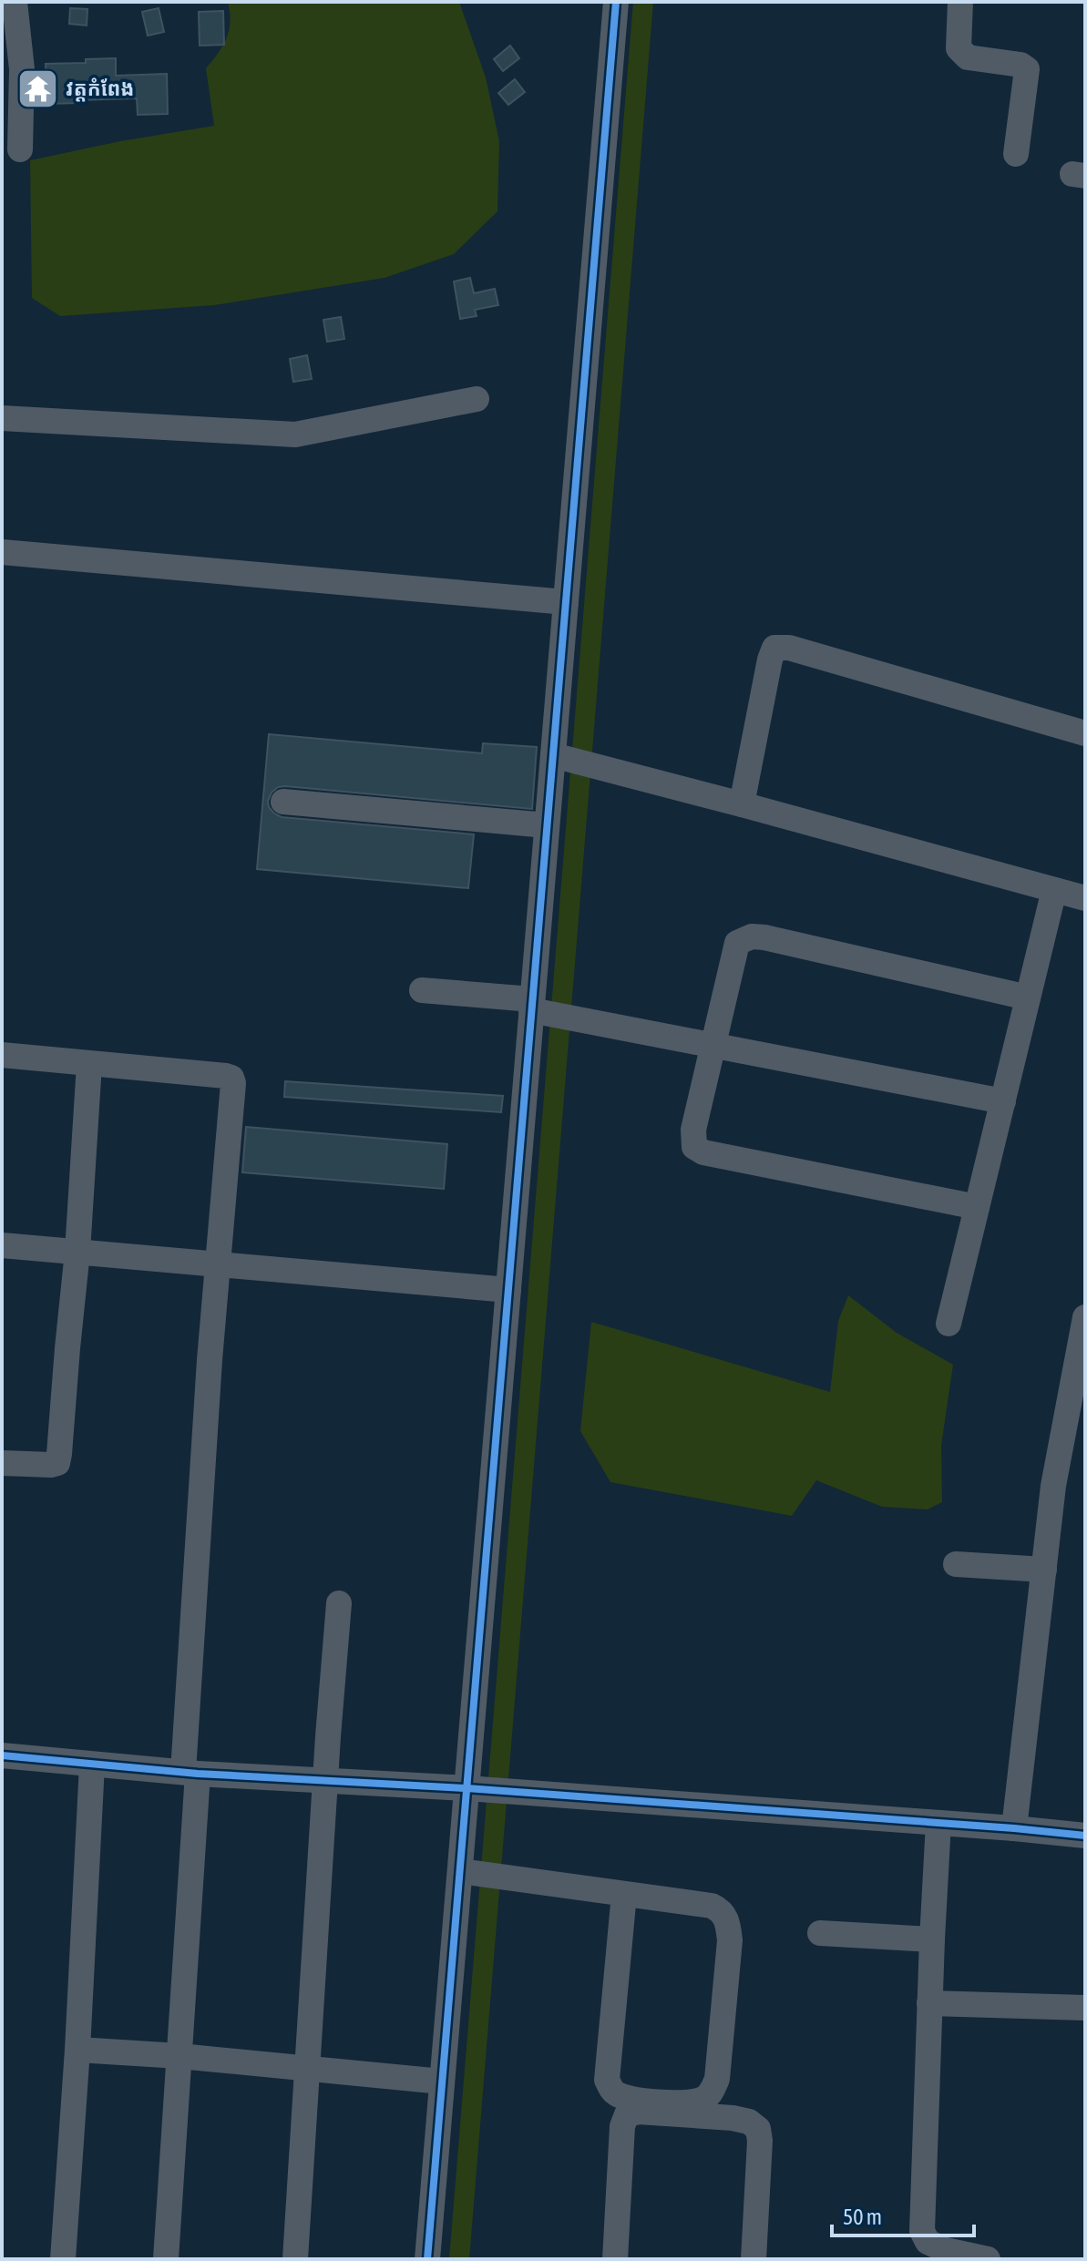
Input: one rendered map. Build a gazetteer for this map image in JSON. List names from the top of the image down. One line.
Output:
{"places":{"temple":["វត្តកំពែង"]},"scale_bar":"50 m"}
